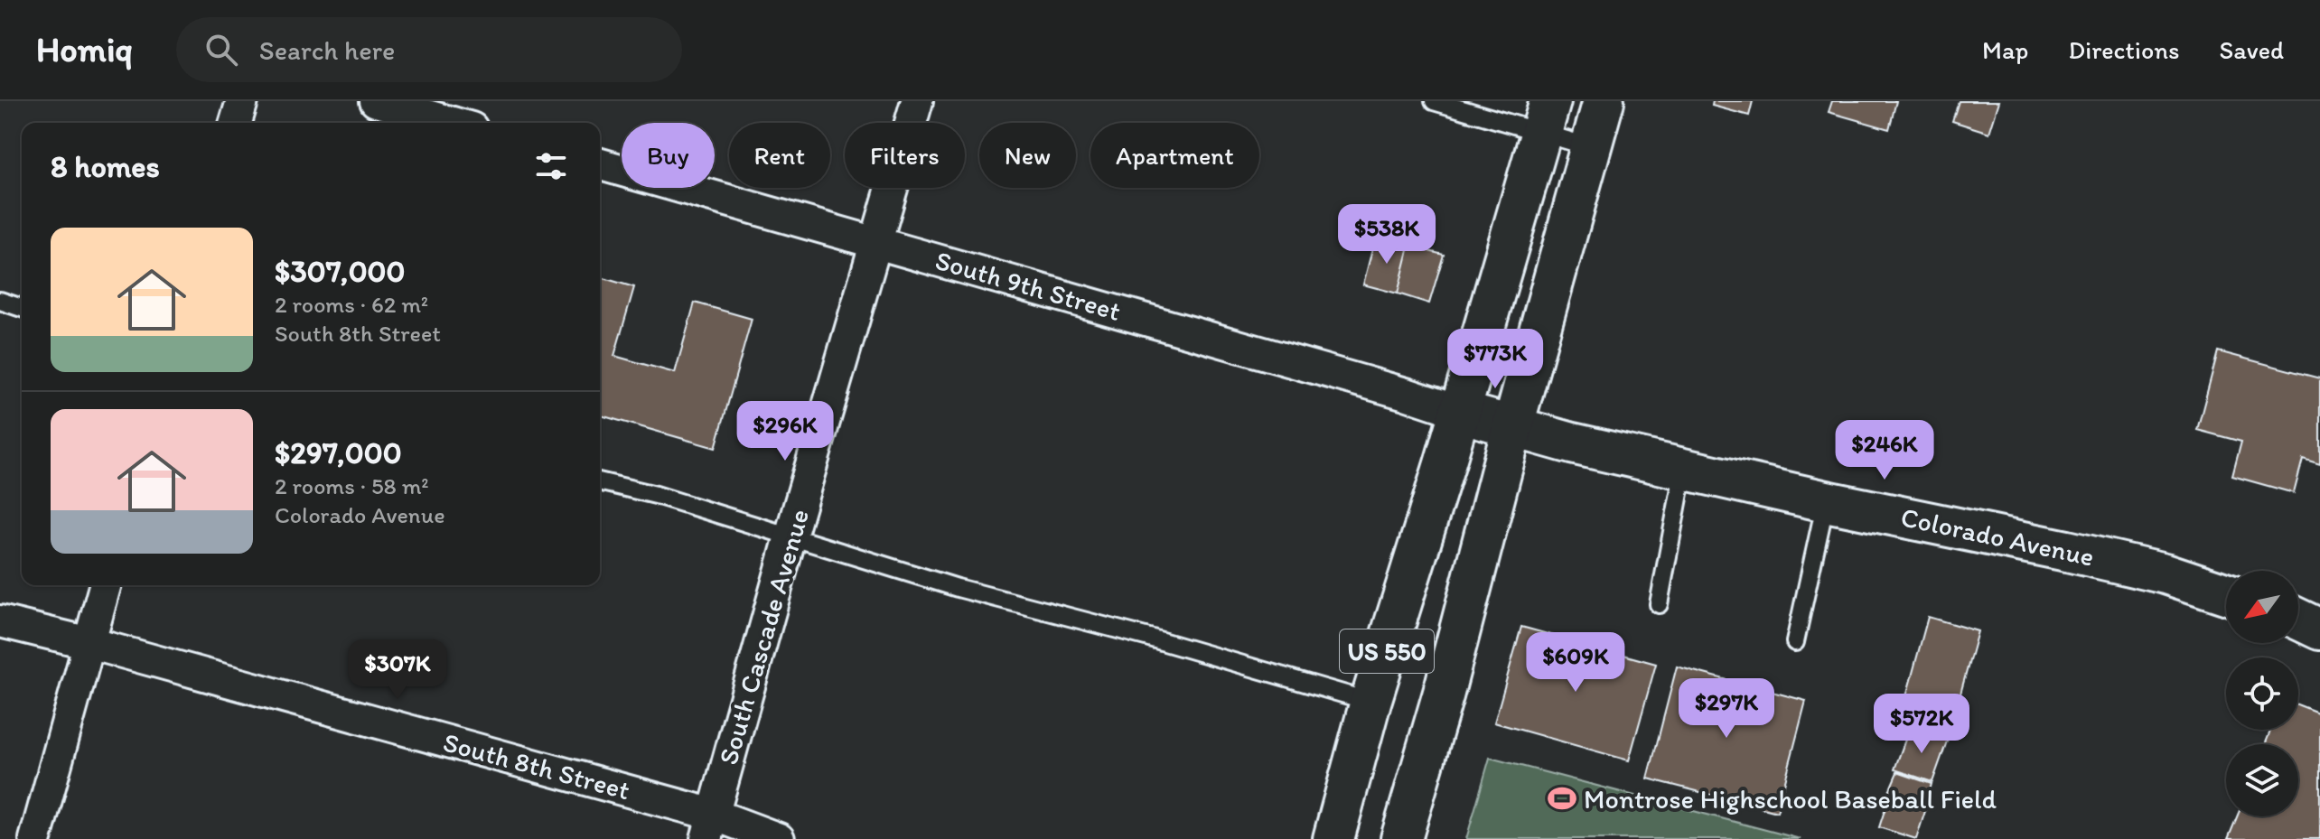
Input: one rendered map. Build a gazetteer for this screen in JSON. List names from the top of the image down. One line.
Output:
{"streets":{"main road":["Colorado Avenue","US 550"],"street":["South 9th Street","South Cascade Avenue","South 8th Street"]},"crossings":[["South 9th Street","Colorado Avenue"],["South 9th Street","South Cascade Avenue"],["South 9th Street","US 550"],["Colorado Avenue","US 550"],["South Cascade Avenue","South 8th Street"]],"places":{"sports":["Montrose Highschool Baseball Field"]},"north":"bottom left","page":{"header":"Homiq","search":"Search here","nav":["Map","Directions","Saved"],"chip":["Buy","Rent","Filters","New","Apartment"],"heading":"8 homes","price":["$538K","$773K","$296K","$246K","$609K","$307K","$297K","$572K"],"list":[{"name":"$307,000","note":"2 rooms · 62 m² · South 8th Street"},{"name":"$297,000","note":"2 rooms · 58 m² · Colorado Avenue"}]}}
